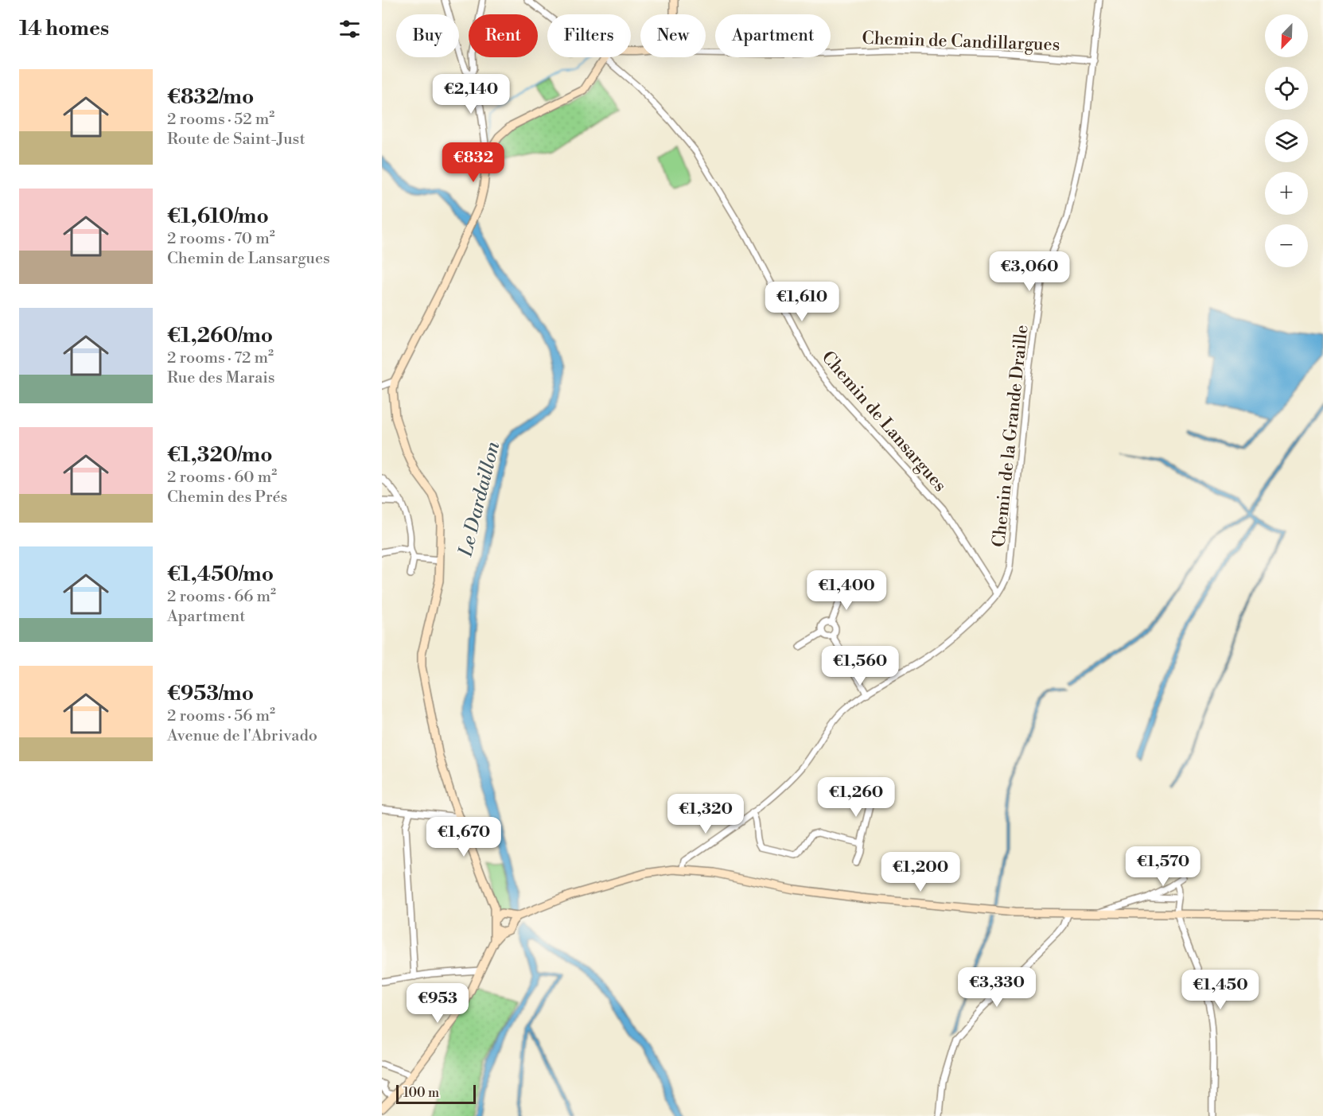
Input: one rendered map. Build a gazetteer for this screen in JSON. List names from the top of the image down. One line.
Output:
{"streets":{"street":["Chemin de Candillargues","Chemin de Lansargues","Chemin de la Grande Draille"]},"crossings":[["Chemin de Candillargues","Chemin de la Grande Draille"],["Chemin de Lansargues","Chemin de la Grande Draille"]],"water":["Le Dardaillon"],"scale_bar":"100 m","north":"bottom left","page":{"heading":"14 homes","map_buttons":["+","−"],"chip":["Buy","Rent","Filters","New","Apartment"],"list":[{"name":"€832/mo","note":"2 rooms · 52 m² · Route de Saint-Just"},{"name":"€1,610/mo","note":"2 rooms · 70 m² · Chemin de Lansargues"},{"name":"€1,260/mo","note":"2 rooms · 72 m² · Rue des Marais"},{"name":"€1,320/mo","note":"2 rooms · 60 m² · Chemin des Prés"},{"name":"€1,450/mo","note":"2 rooms · 66 m² · Apartment"},{"name":"€953/mo","note":"2 rooms · 56 m² · Avenue de l'Abrivado"}],"price":["€2,140","€832","€3,060","€1,610","€1,400","€1,560","€1,260","€1,320","€1,670","€1,570","€1,200","€3,330","€1,450","€953"],"scale":"100 m"}}
